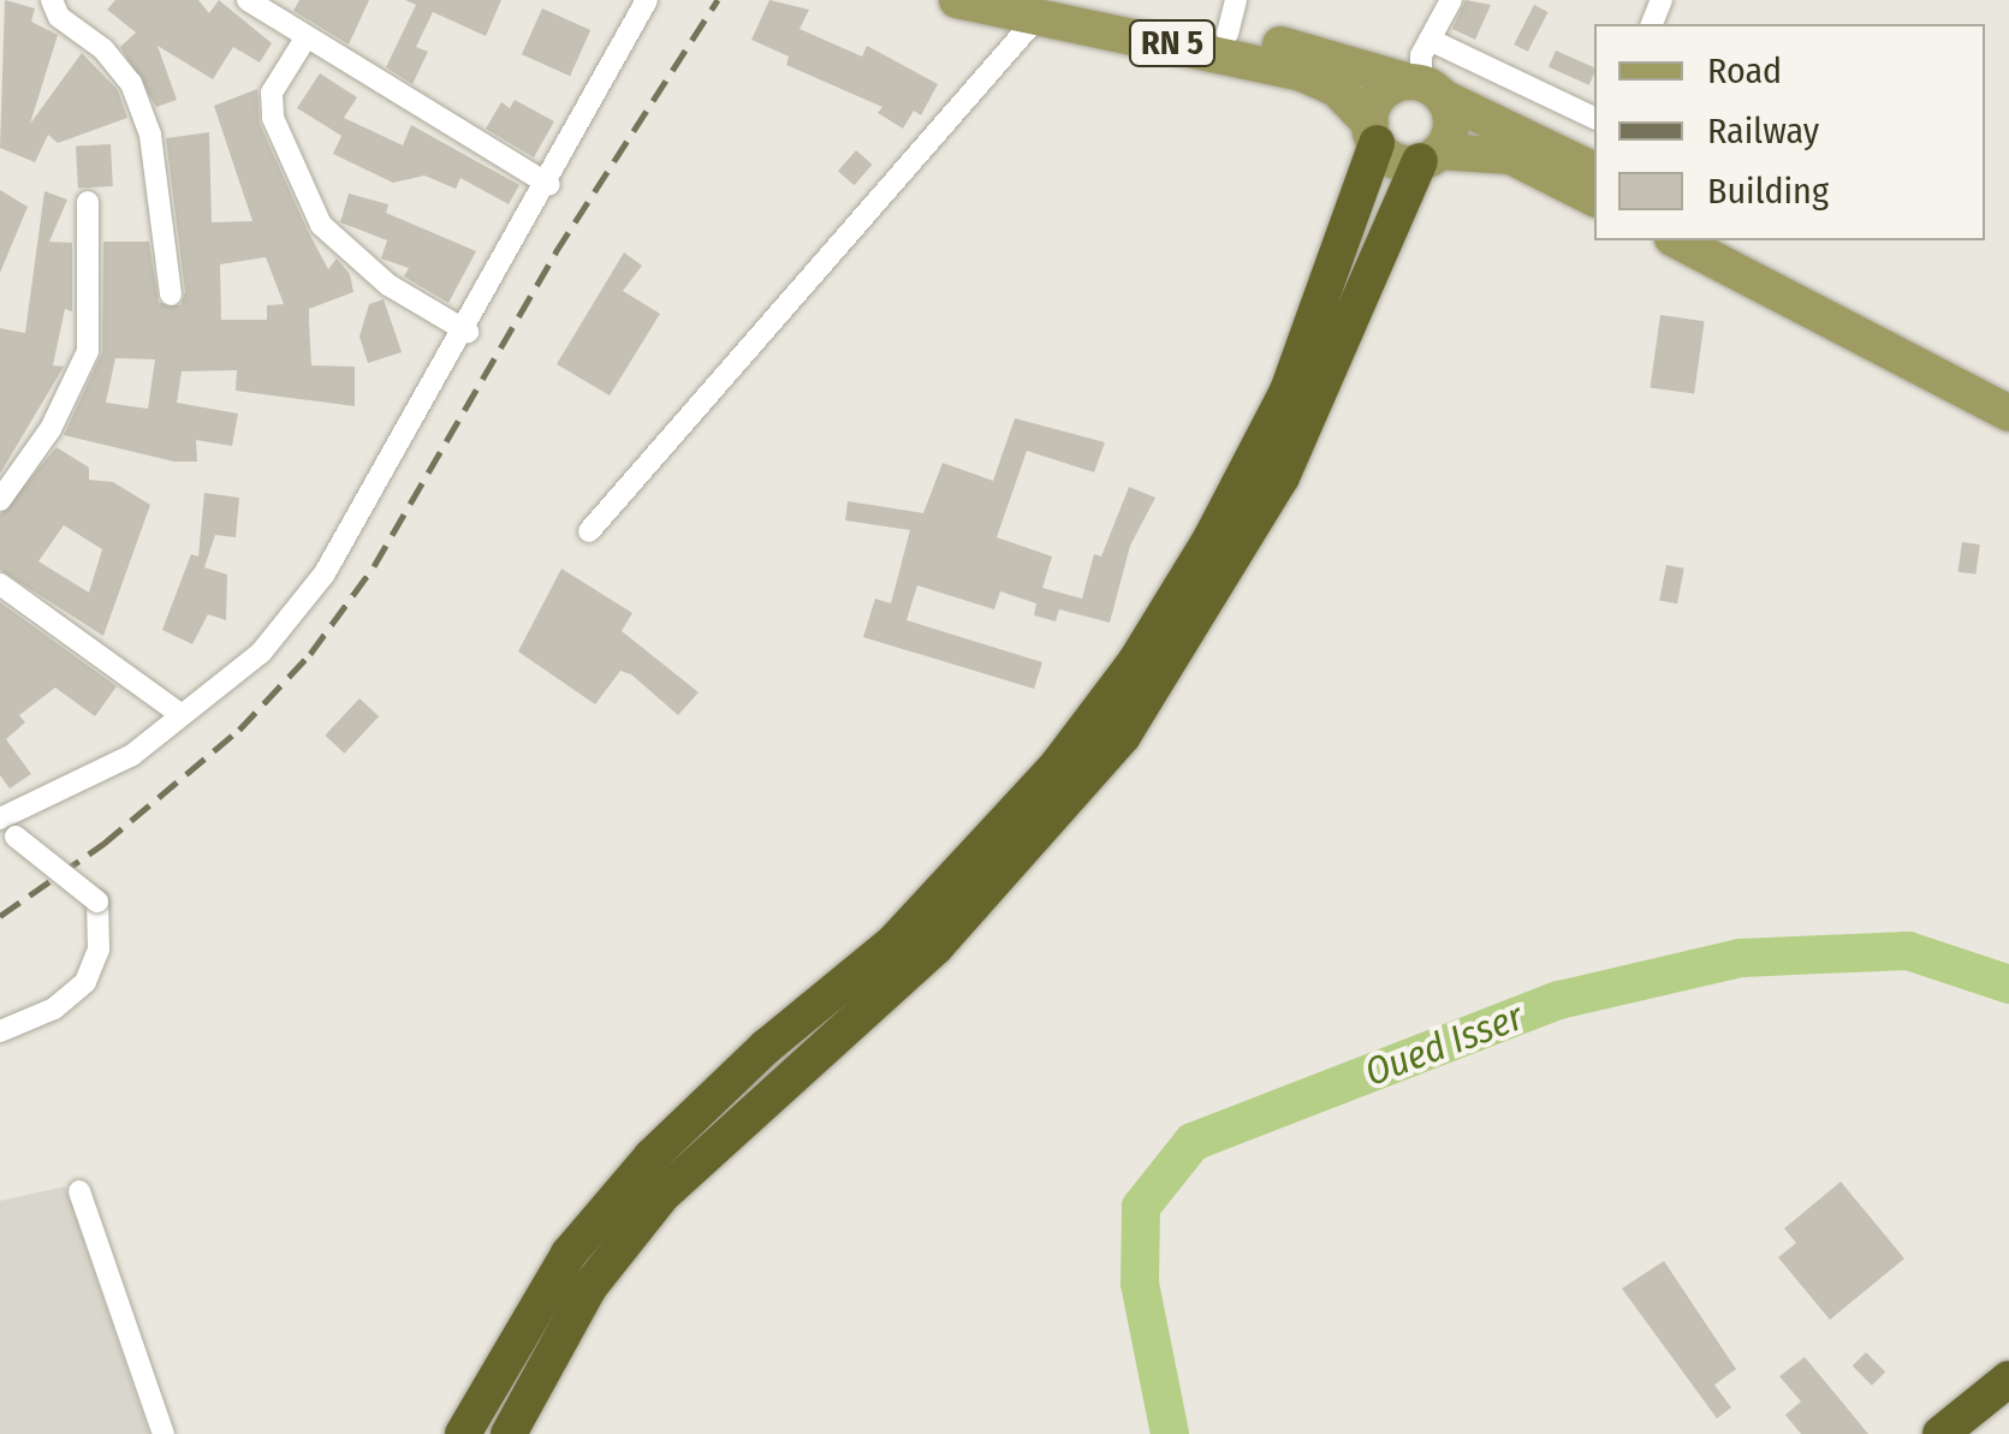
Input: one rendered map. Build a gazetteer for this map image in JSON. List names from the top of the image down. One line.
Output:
{"streets":{"main road":["RN 5"]},"water":["Oued Isser"],"legend":["Road","Railway","Building"]}
